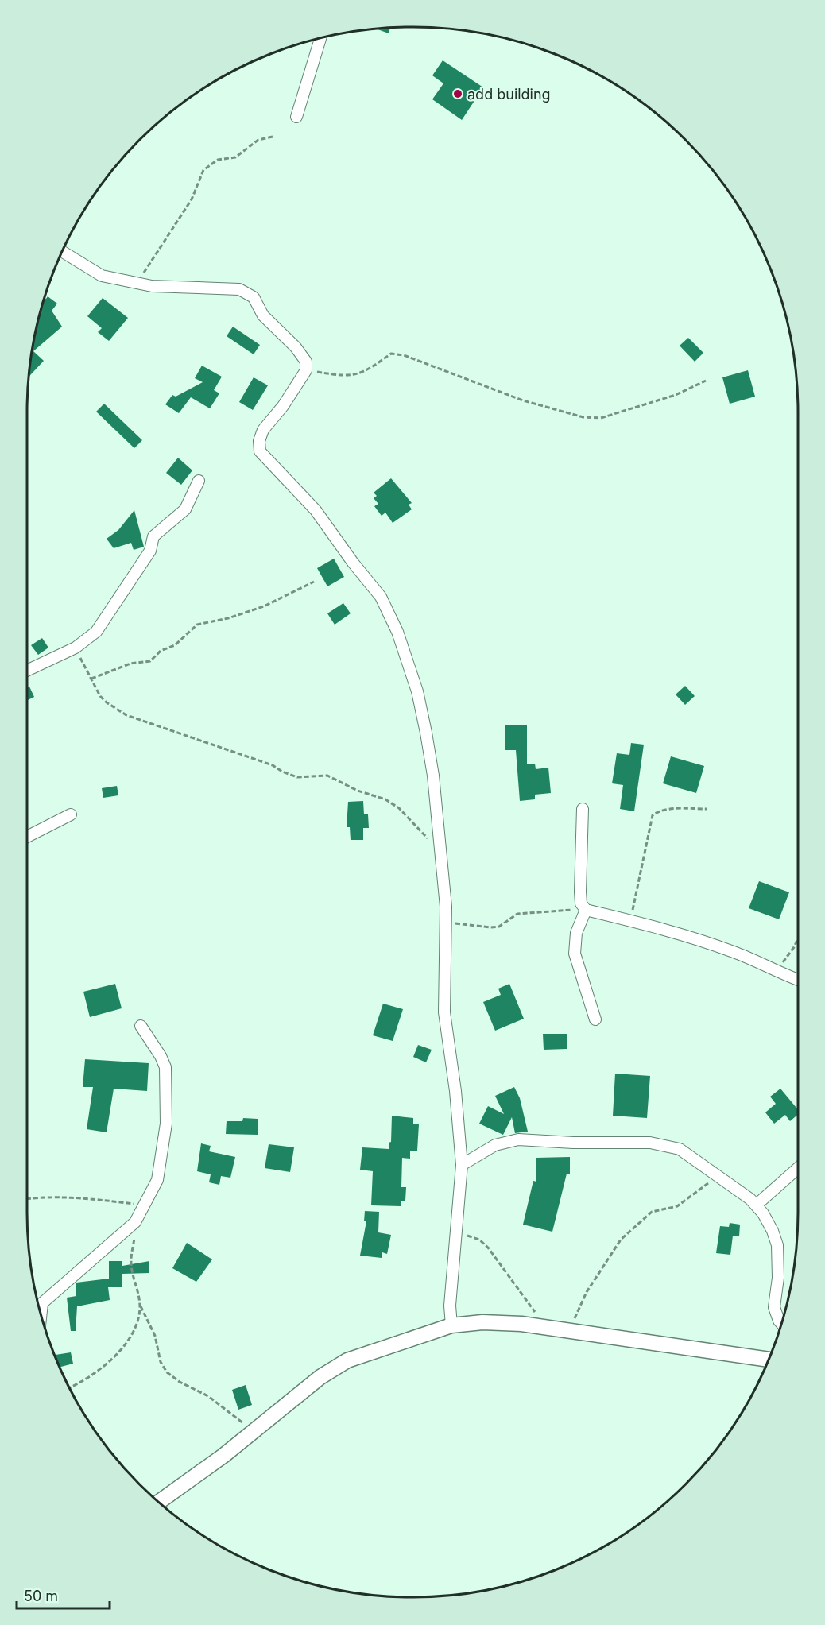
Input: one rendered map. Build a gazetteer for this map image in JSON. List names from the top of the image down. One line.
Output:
{"places":["add building"],"scale_bar":"50 m"}
